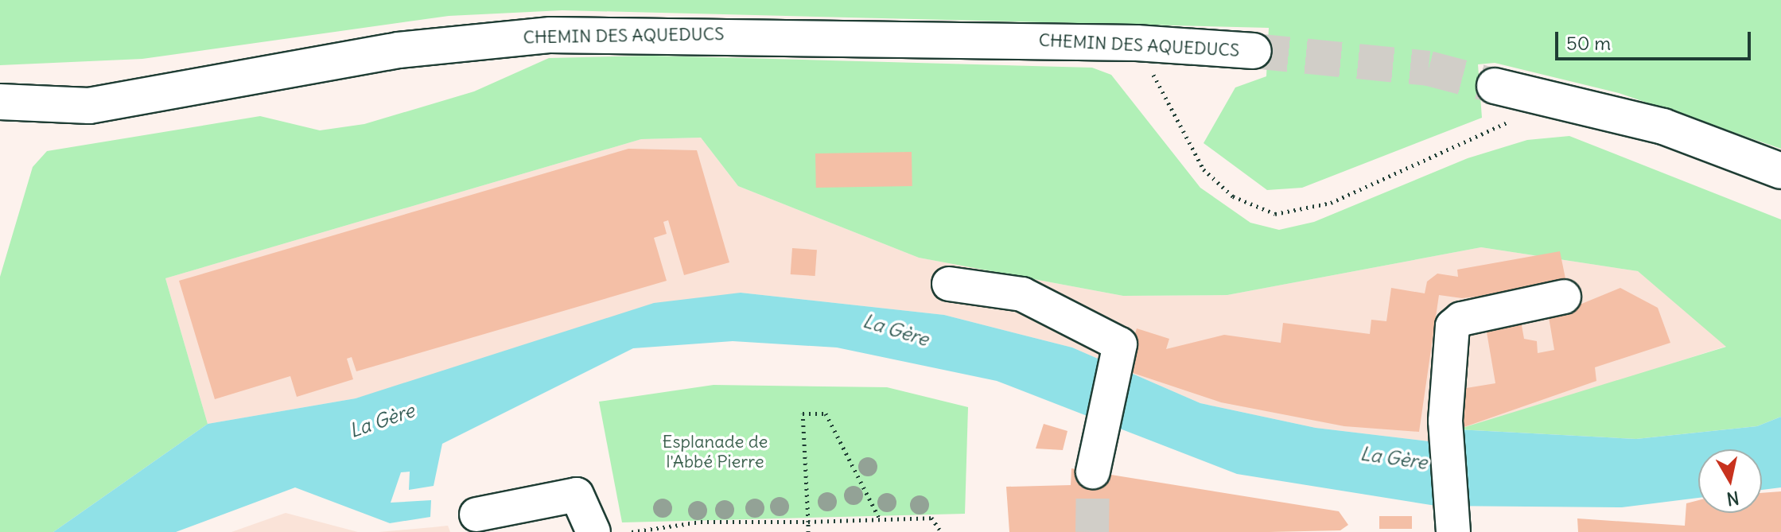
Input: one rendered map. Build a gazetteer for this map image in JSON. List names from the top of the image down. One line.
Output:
{"streets":{"main road":["CHEMIN DES AQUEDUCS"]},"water":["La Gère"],"parks":["Esplanade de l'Abbé Pierre"],"scale_bar":"50 m","north":"bottom"}
